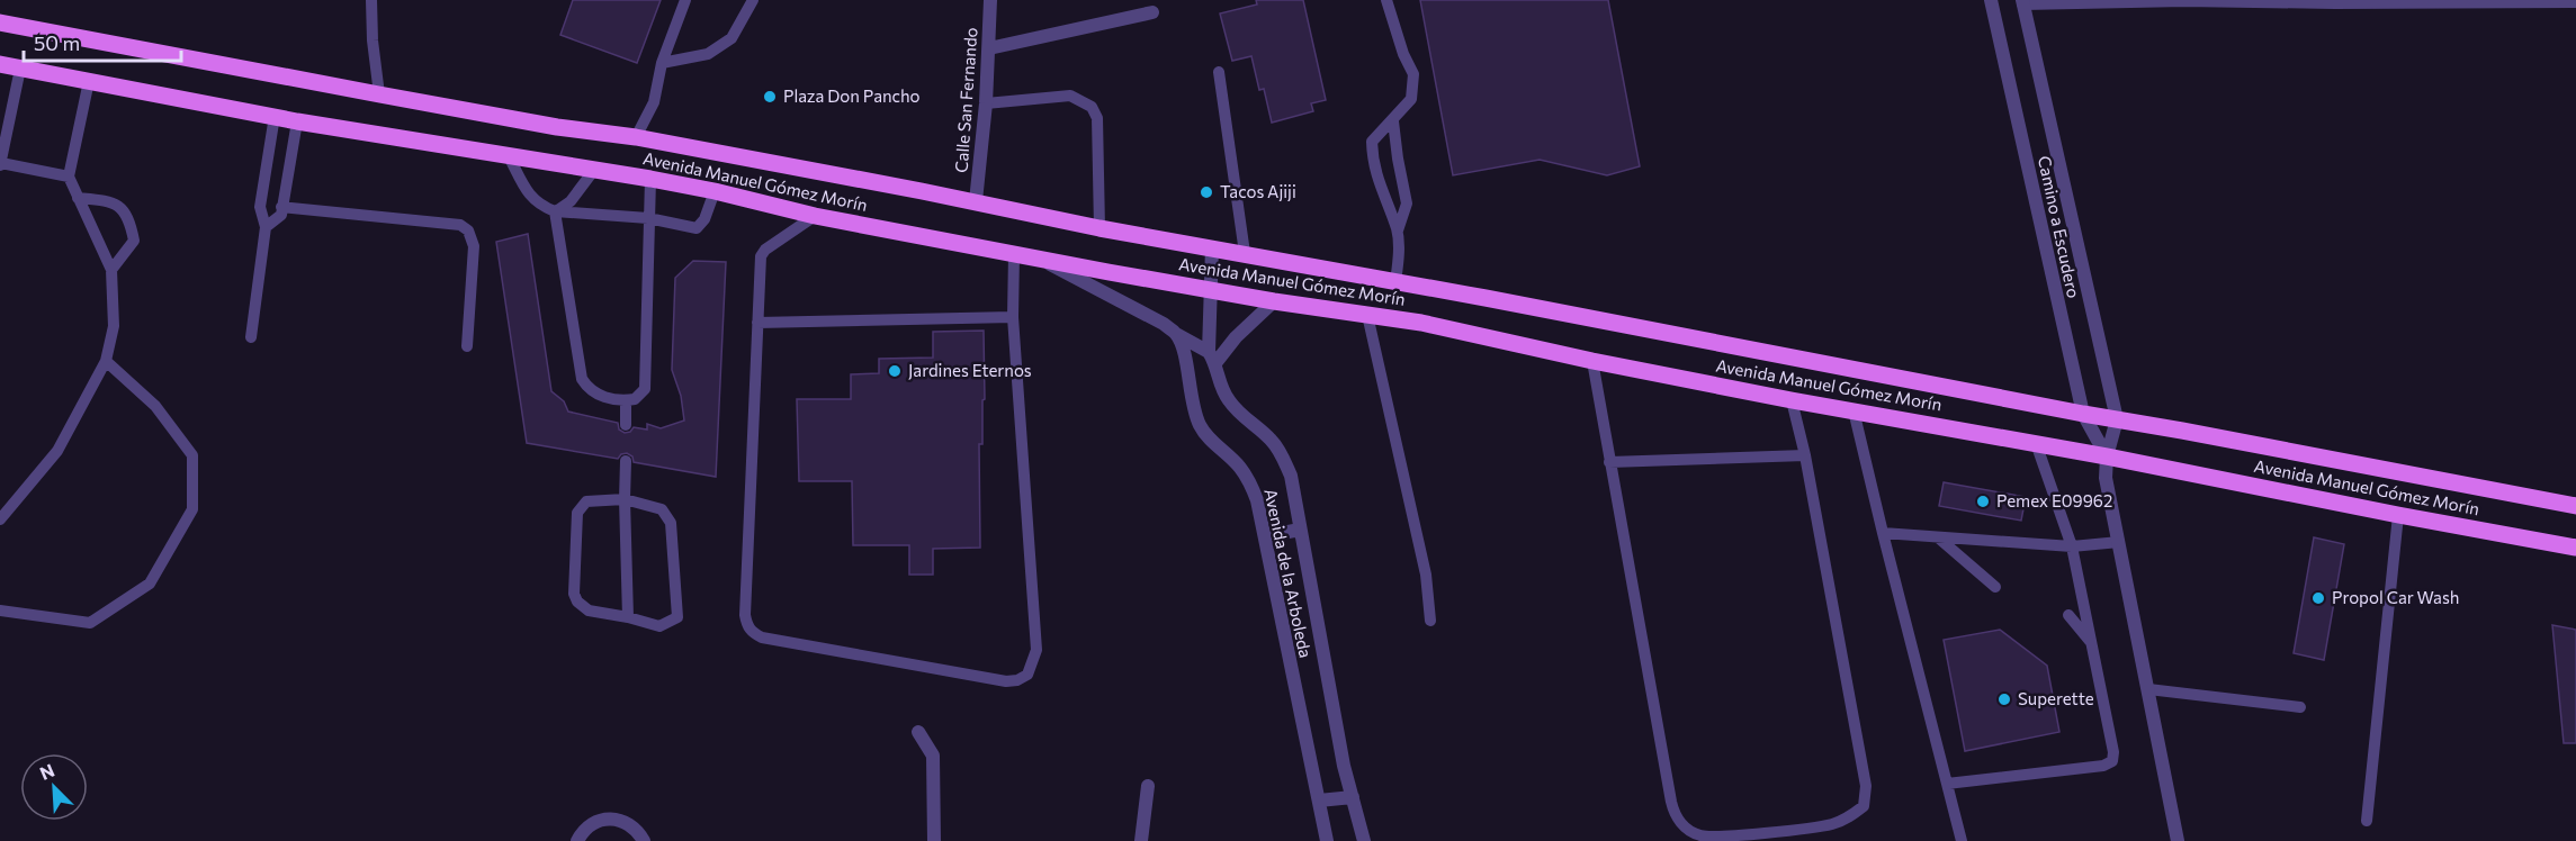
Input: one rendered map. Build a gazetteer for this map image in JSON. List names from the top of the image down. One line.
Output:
{"streets":{"main road":["Avenida Manuel Gómez Morín"],"street":["Calle San Fernando","Camino a Escudero","Avenida de la Arboleda"]},"crossings":[["Calle San Fernando","Avenida Manuel Gómez Morín"],["Avenida Manuel Gómez Morín","Camino a Escudero"],["Avenida Manuel Gómez Morín","Avenida de la Arboleda"]],"places":["Plaza Don Pancho","Tacos Ajiji","Jardines Eternos","Pemex E09962","Propol Car Wash","Superette"],"scale_bar":"50 m","north":"top left"}
